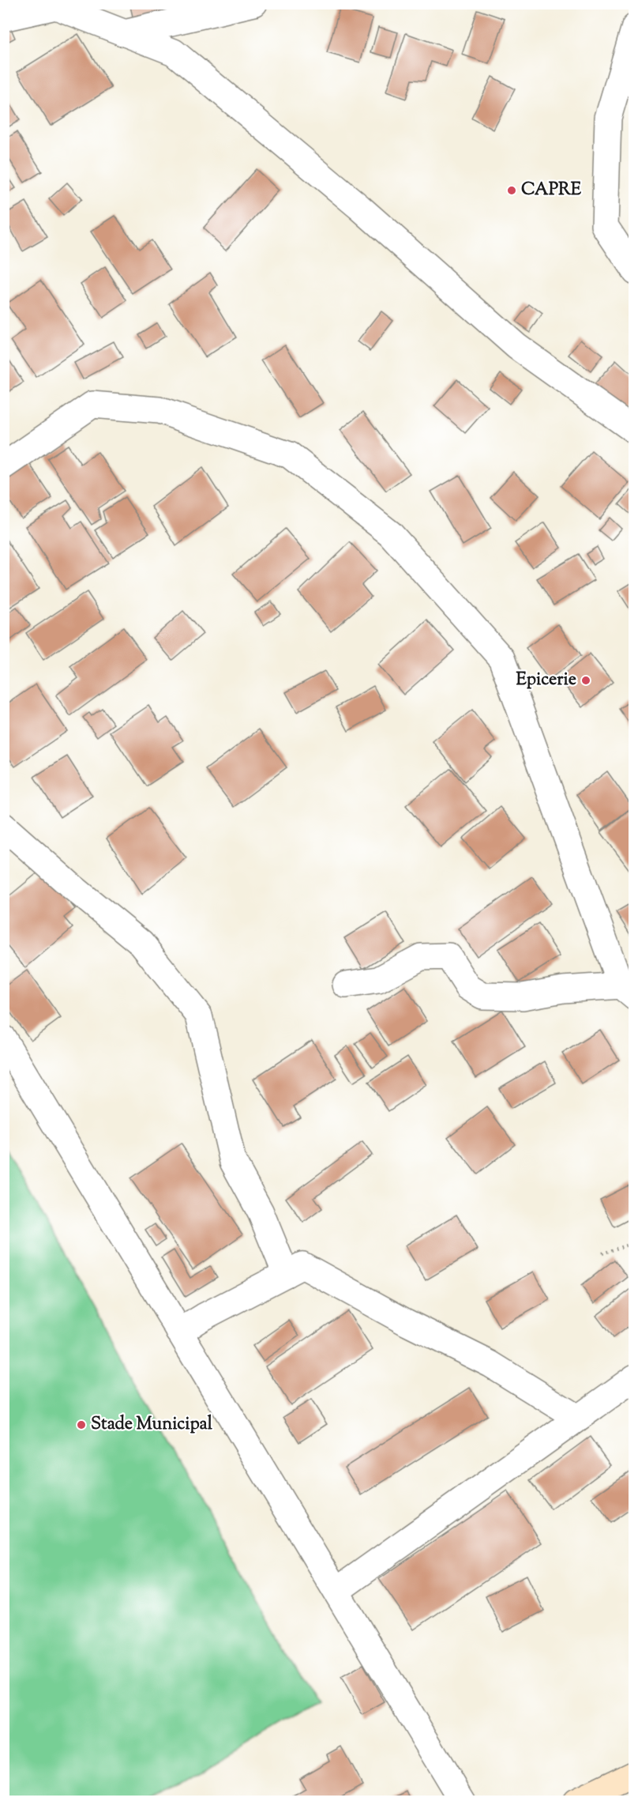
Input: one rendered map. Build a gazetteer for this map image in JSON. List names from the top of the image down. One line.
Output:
{"places":["CAPRE","Epicerie","Stade Municipal"]}
